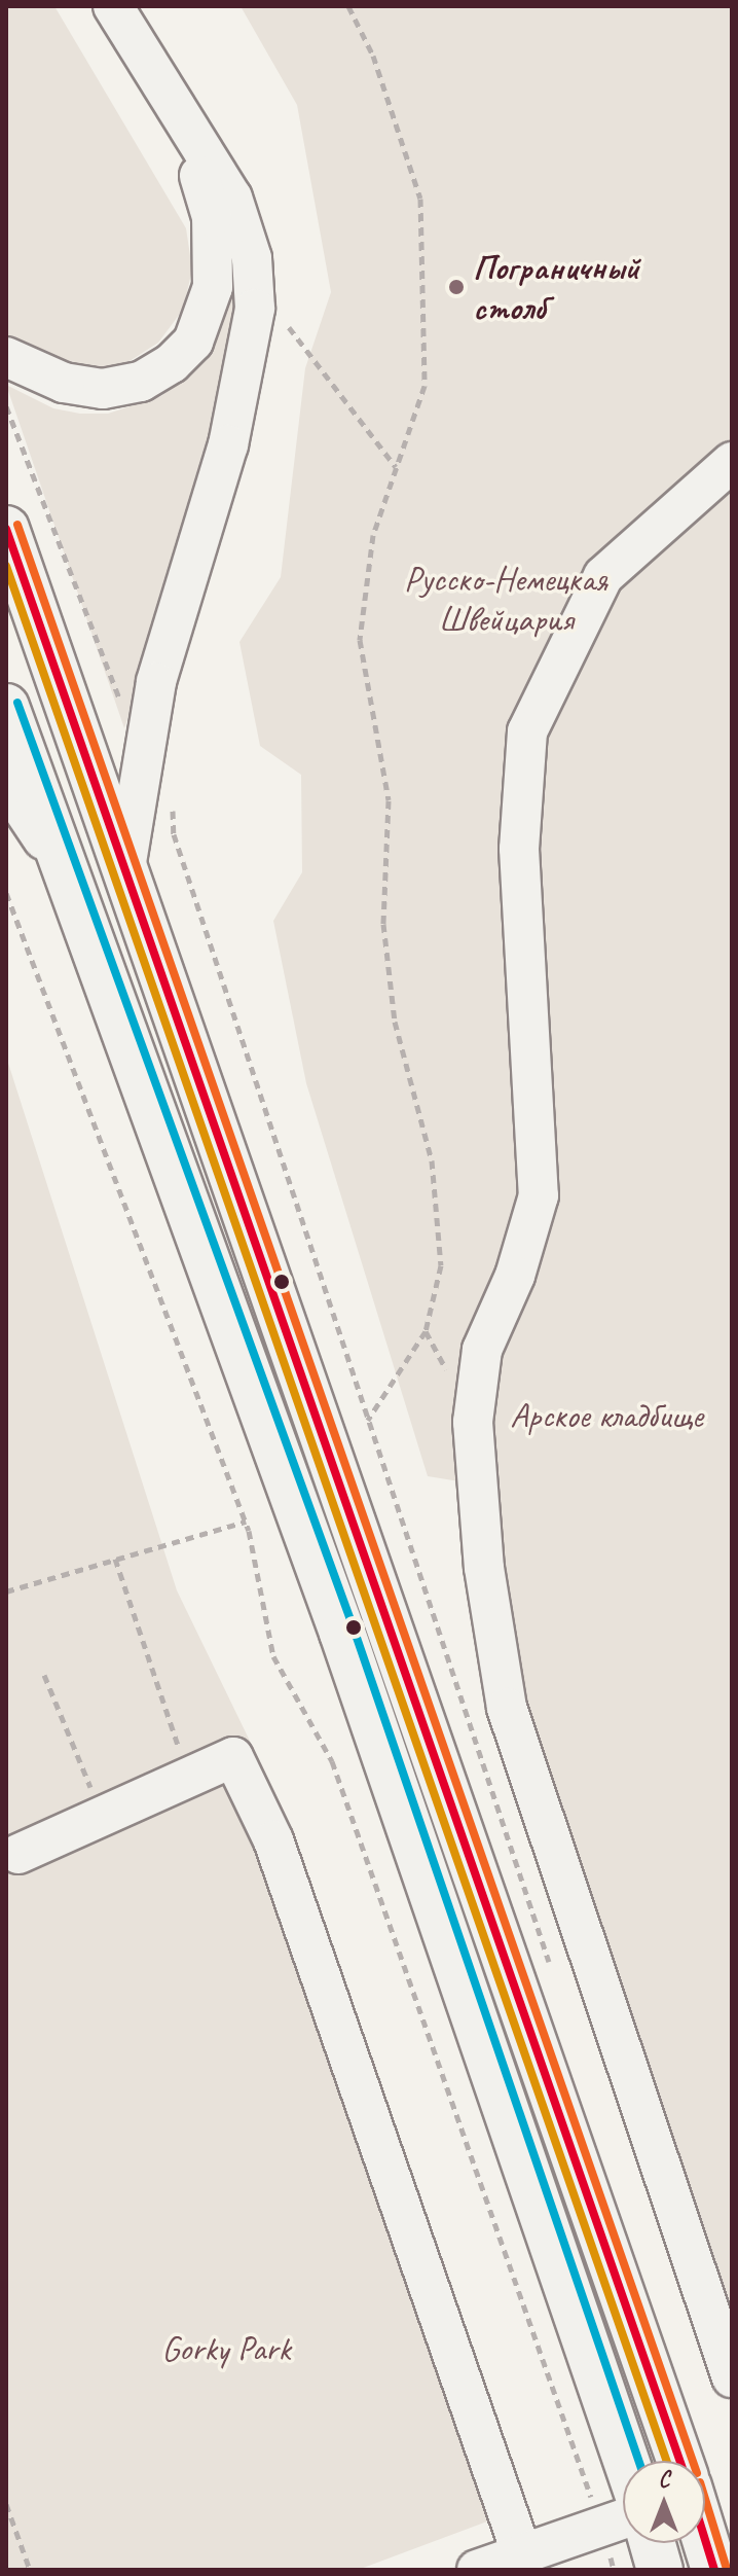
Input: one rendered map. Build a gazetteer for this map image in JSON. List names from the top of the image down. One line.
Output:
{"parks":["Русско-Немецкая Швейцария","Арское кладбище","Gorky Park"],"places":["Пограничный столб"],"north":"top"}
